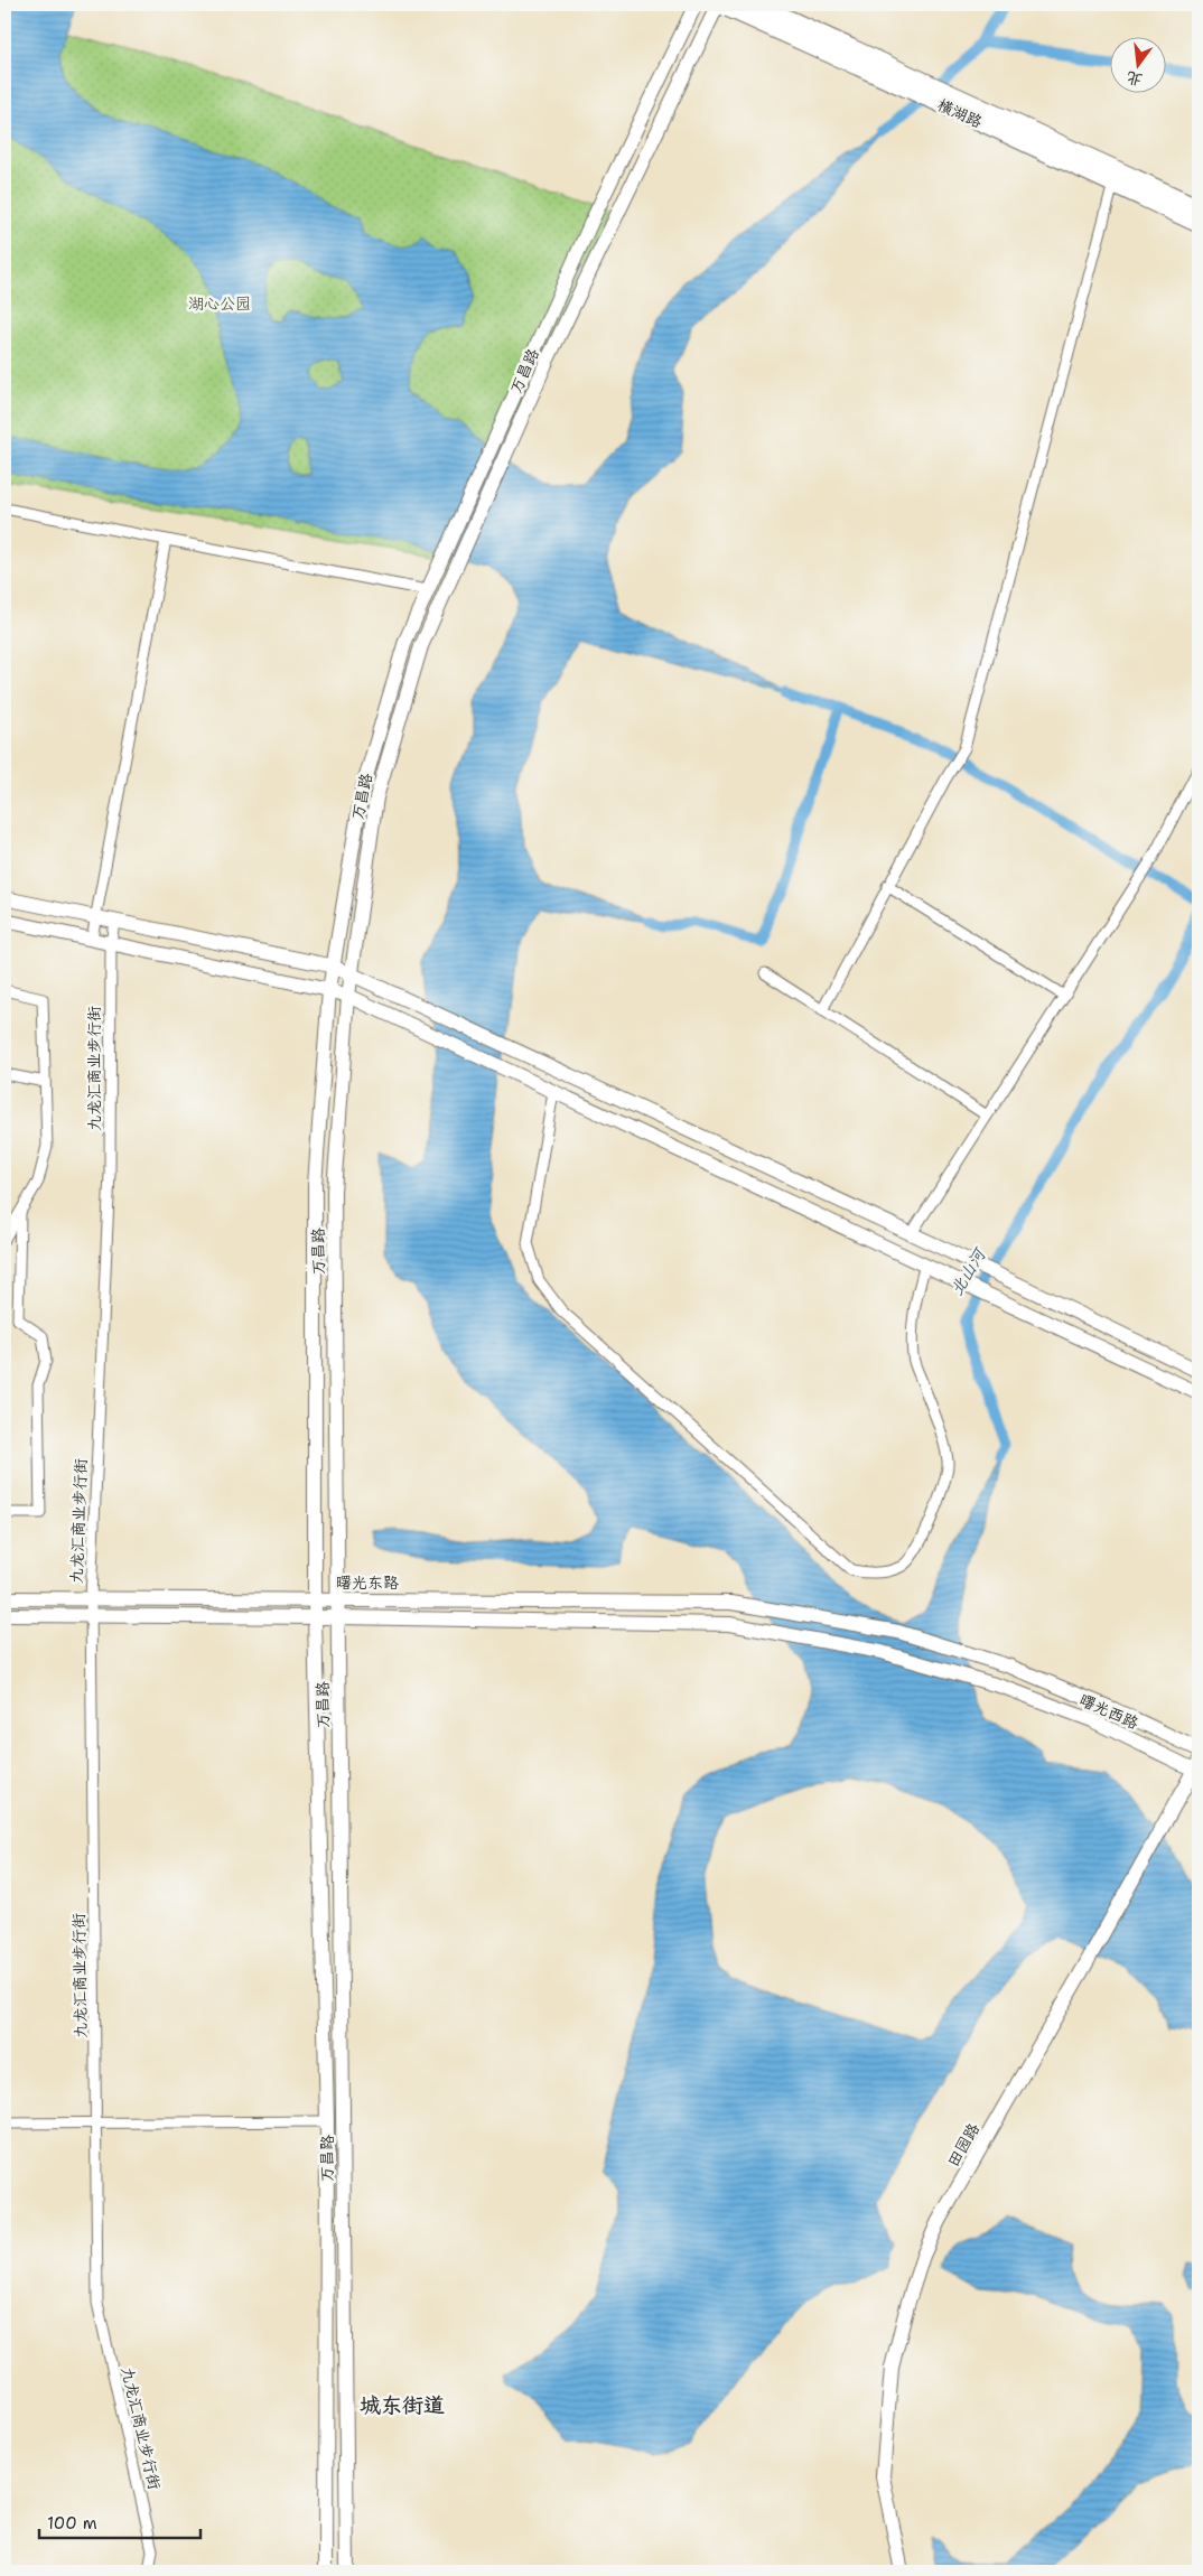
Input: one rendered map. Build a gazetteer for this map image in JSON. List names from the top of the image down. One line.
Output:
{"streets":{"highway":["横湖路"],"main road":["万昌路","曙光东路","曙光西路","田园路"],"street":["九龙汇商业步行街"]},"crossings":[["横湖路","万昌路"],["万昌路","曙光东路"],["万昌路","曙光西路"],["九龙汇商业步行街","曙光东路"],["曙光东路","曙光西路"],["曙光西路","田园路"]],"districts":["城东街道"],"water":["北山河"],"parks":["湖心公园"],"scale_bar":"100 m","north":"bottom"}
